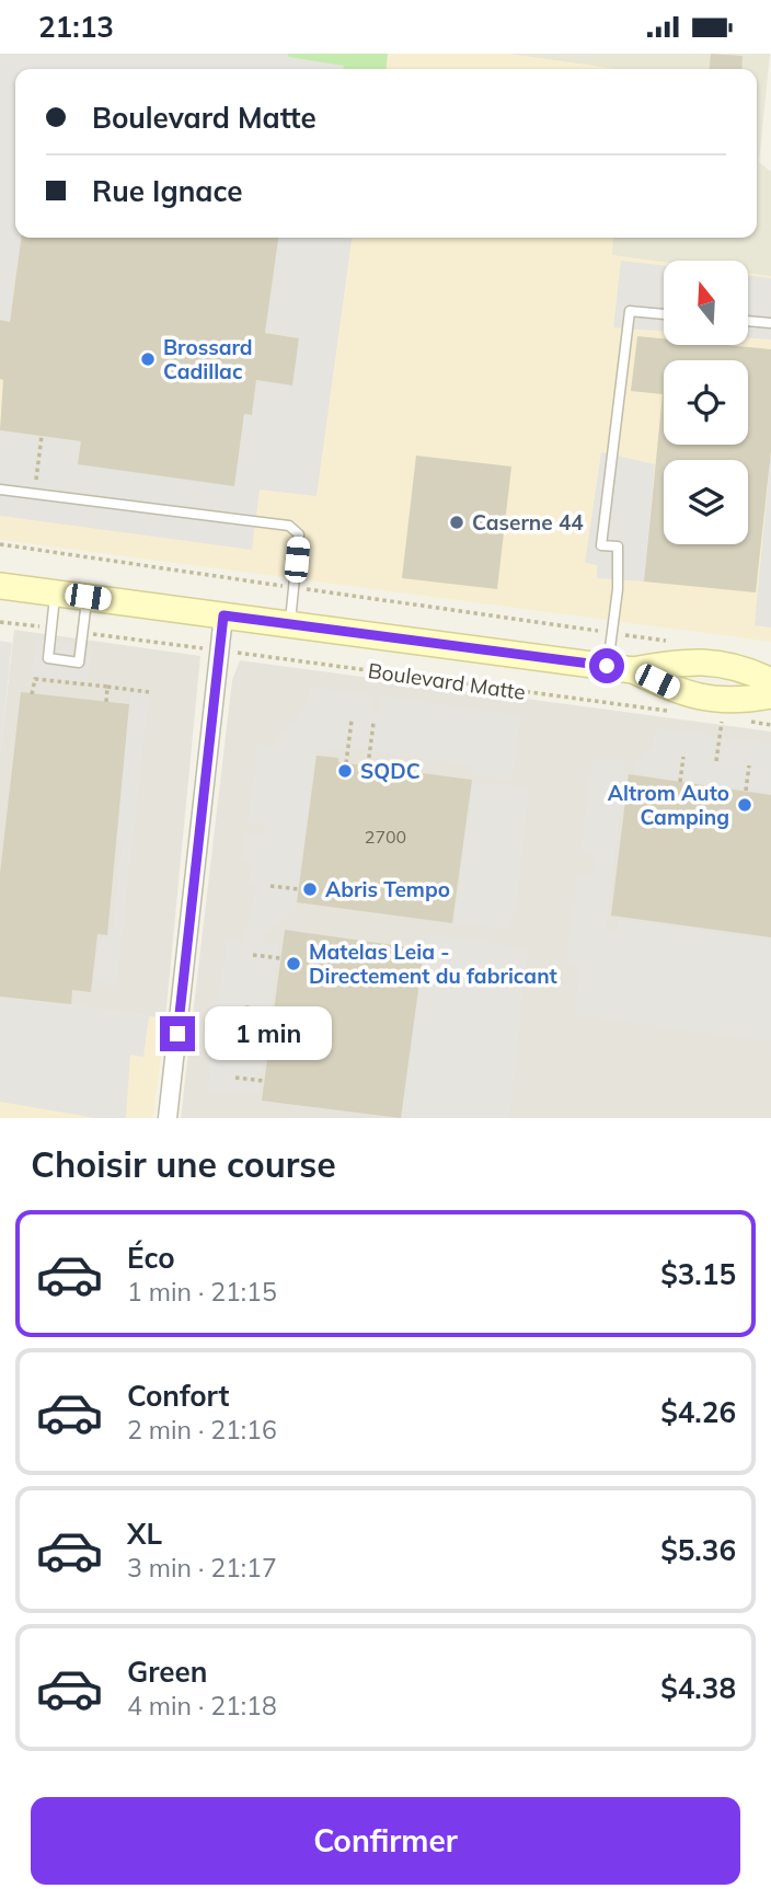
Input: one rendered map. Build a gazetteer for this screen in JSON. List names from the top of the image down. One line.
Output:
{"streets":{"main road":["Boulevard Matte"]},"places":["Brossard Cadillac","Caserne 44","SQDC","Altrom Auto Camping","Abris Tempo","Matelas Leia - Directement du fabricant"],"house_numbers":["2700"],"north":"top","page":{"status":"21:13","banner":["Boulevard Matte","Rue Ignace"],"bubble":"1 min","heading":"Choisir une course","list":[{"name":"Éco","note":"1 min · 21:15","value":"$3.15"},{"name":"Confort","note":"2 min · 21:16","value":"$4.26"},{"name":"XL","note":"3 min · 21:17","value":"$5.36"},{"name":"Green","note":"4 min · 21:18","value":"$4.38"}],"buttons":"Confirmer"}}
